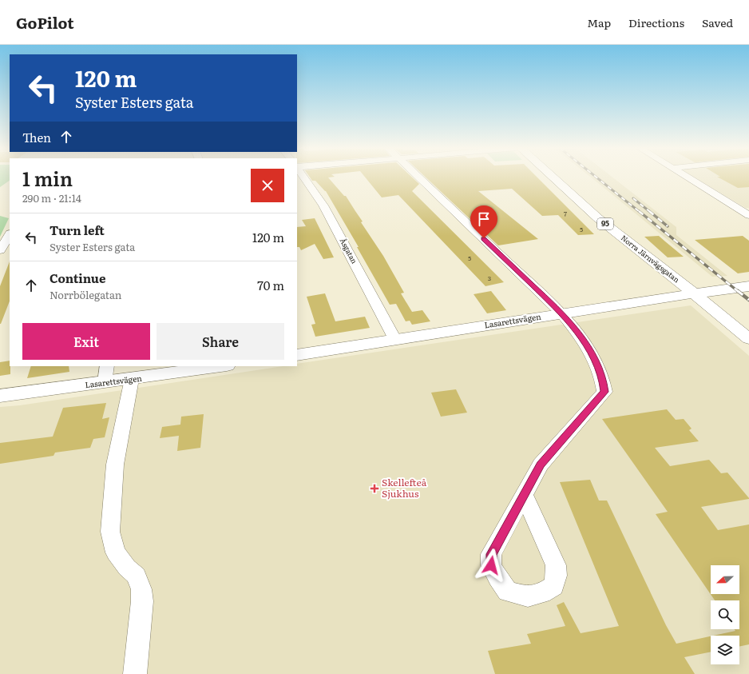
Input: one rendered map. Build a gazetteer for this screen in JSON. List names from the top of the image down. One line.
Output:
{"streets":{"main road":["95","Norra Järnvägsgatan","Lasarettsvägen"],"street":["Åsgatan"]},"crossings":[["95","Norra Järnvägsgatan"],["95","Lasarettsvägen"],["Åsgatan","Lasarettsvägen"],["Norra Järnvägsgatan","Lasarettsvägen"]],"places":{"health":["Skellefteå Sjukhus"]},"house_numbers":["7","5","5","3"],"north":"left","page":{"header":"GoPilot","nav":["Map","Directions","Saved"],"turn":["120 m","Syster Esters gata"],"then":"Then","heading":["1 min","290 m · 21:14"],"list":[{"name":"Turn left","note":"Syster Esters gata","value":"120 m"},{"name":"Continue","note":"Norrbölegatan","value":"70 m"}],"buttons":["Exit","Share"]}}
